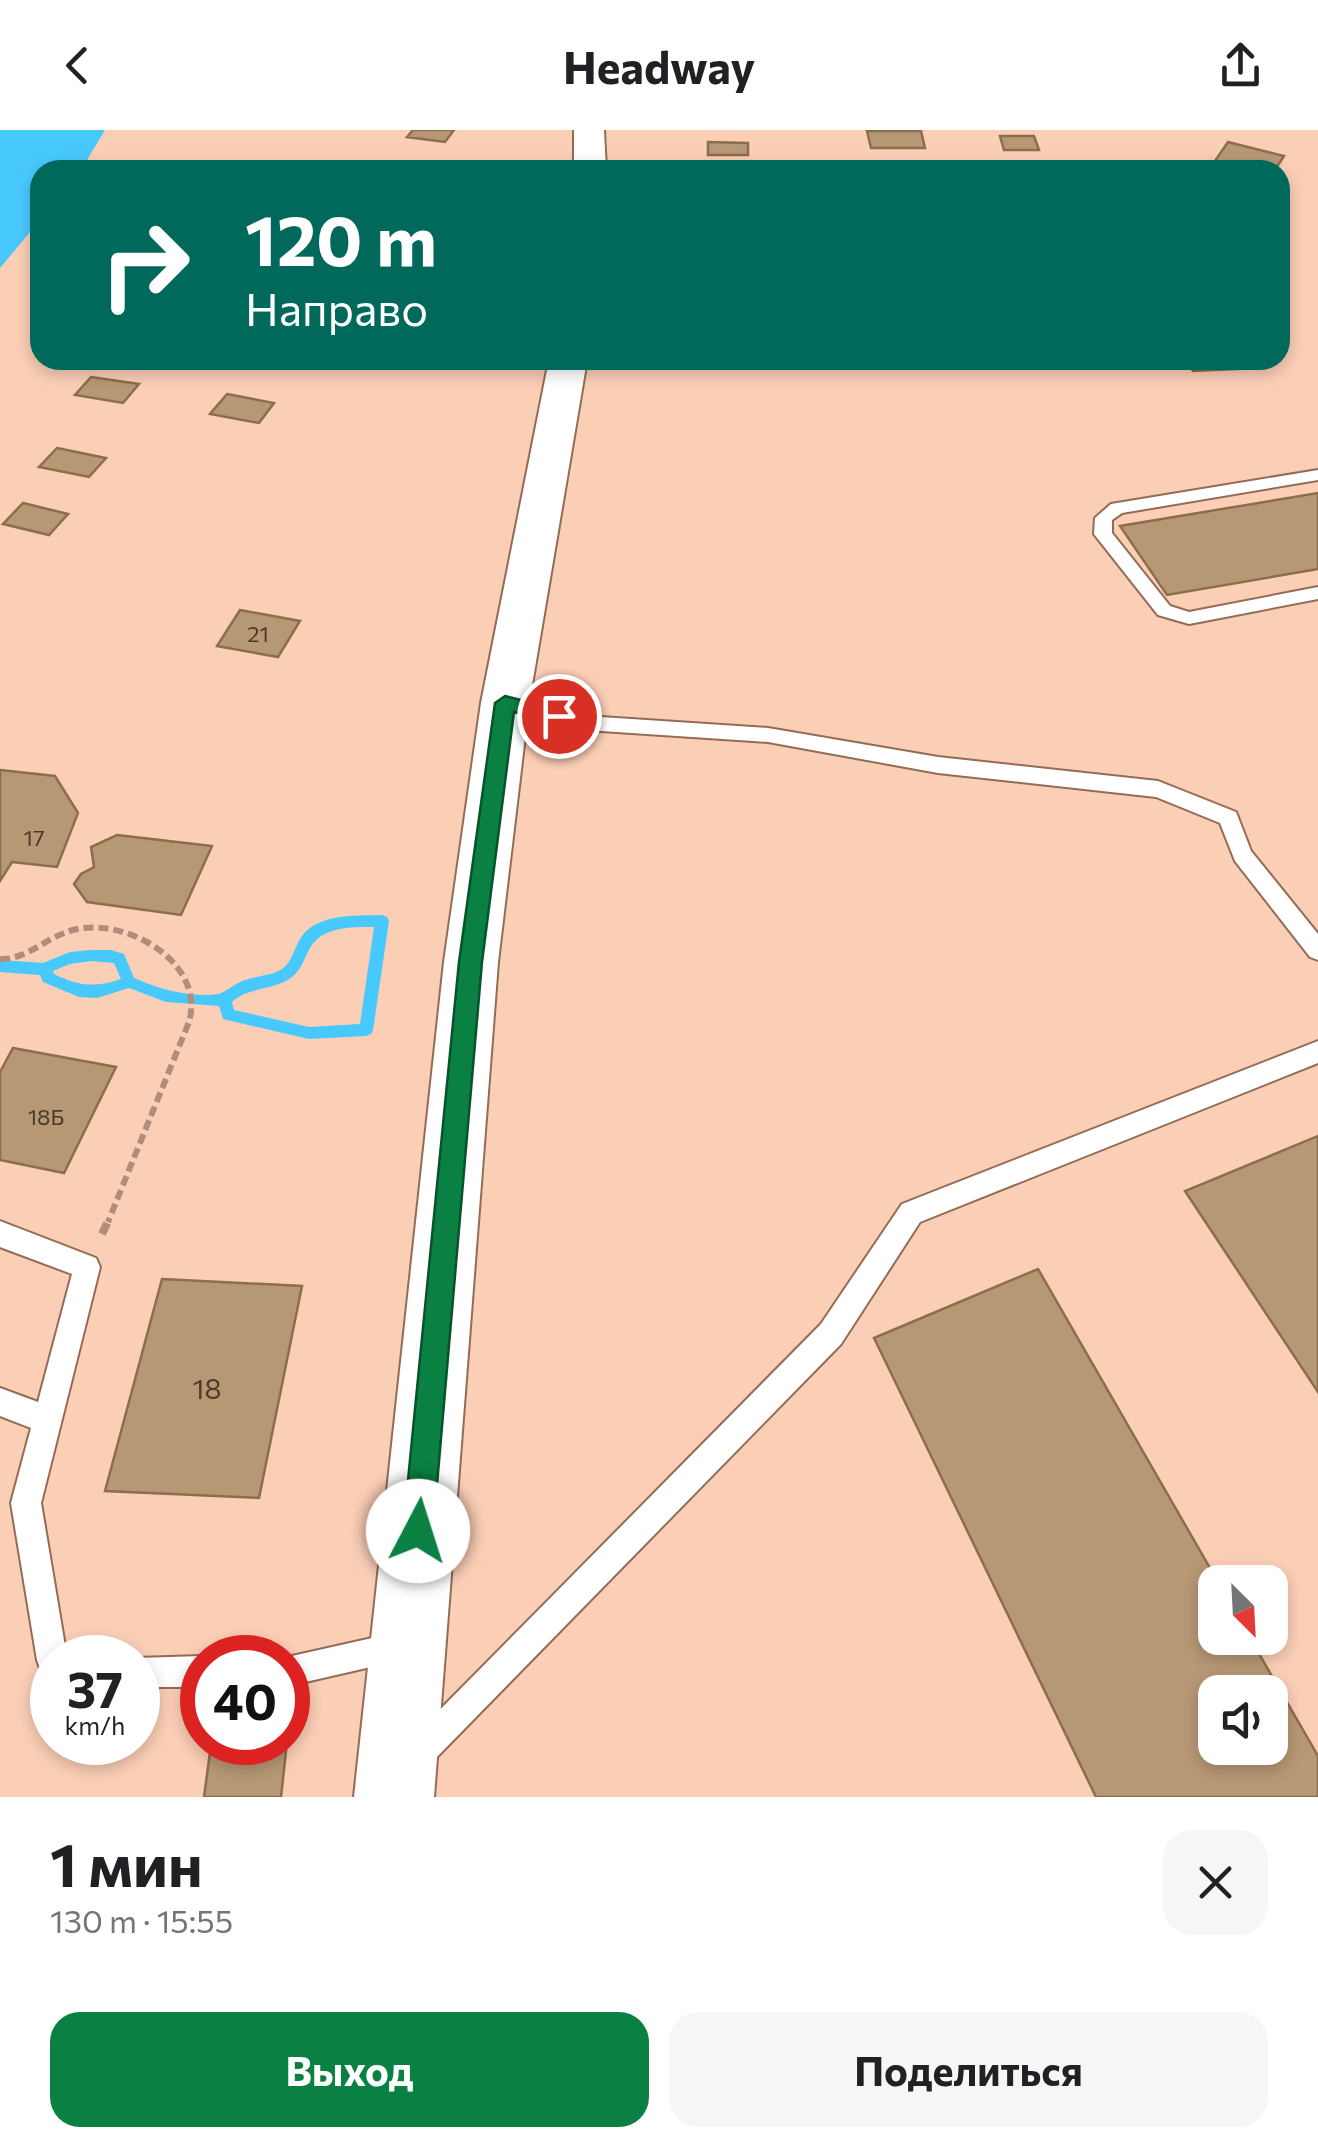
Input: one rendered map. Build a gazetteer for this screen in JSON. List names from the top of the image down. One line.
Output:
{"house_numbers":["21","17","18Б","18"],"north":"bottom right","page":{"header":"Headway","turn":["120 m","Направо"],"speed":"37 km/h","limit":"40","heading":["1 мин","130 m · 15:55"],"buttons":["Выход","Поделиться"]}}
